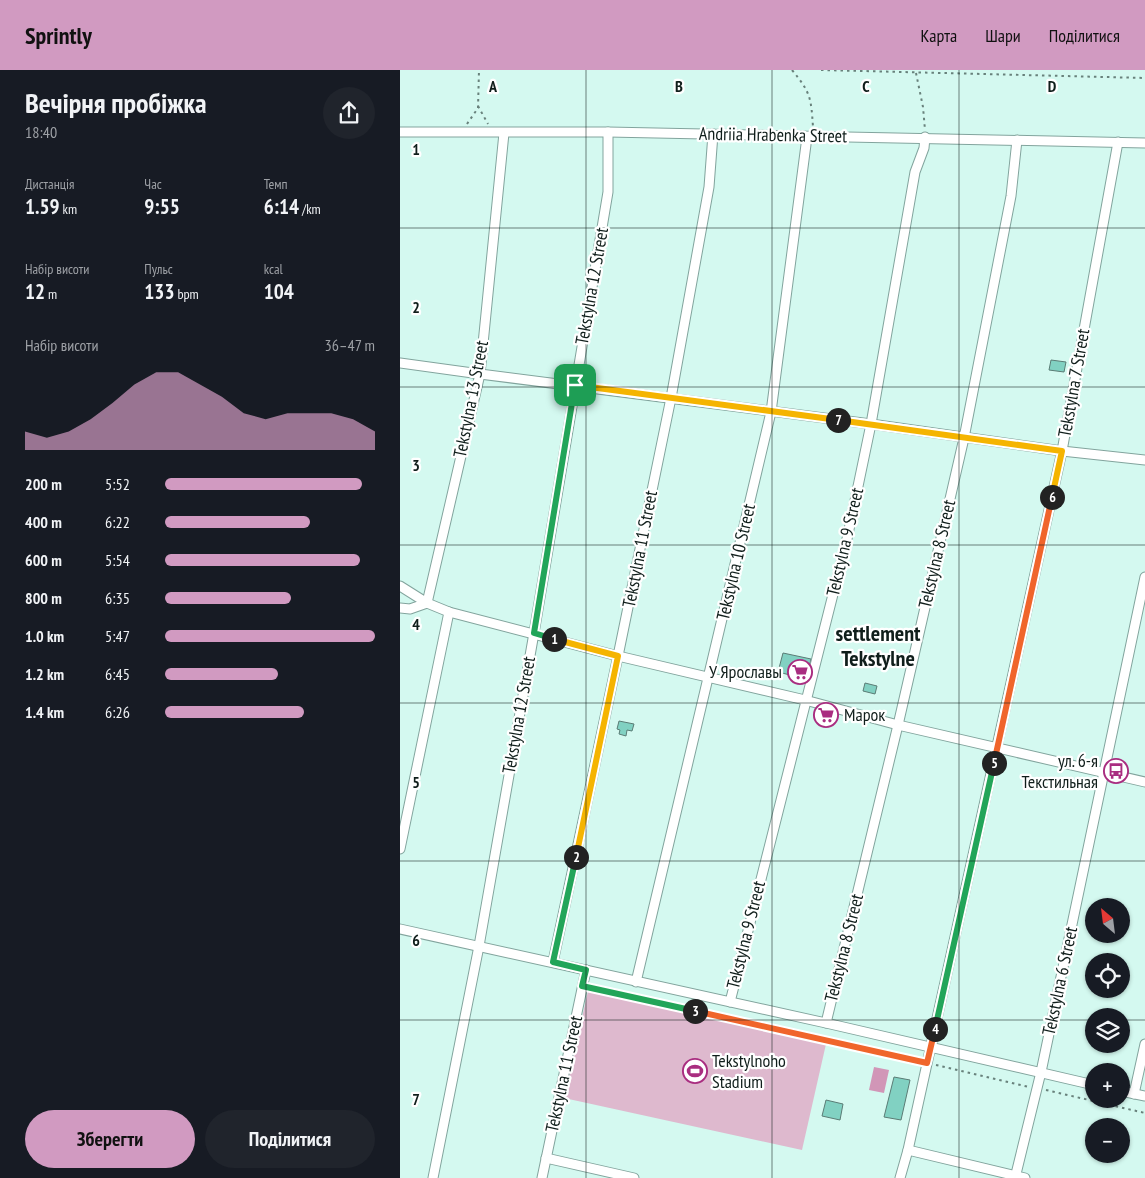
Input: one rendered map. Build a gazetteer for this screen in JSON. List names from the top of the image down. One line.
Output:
{"streets":{"street":["Andriia Hrabenka Street","Tekstylna 12 Street","Tekstylna 7 Street","Tekstylna 13 Street","Tekstylna 9 Street","Tekstylna 11 Street","Tekstylna 8 Street","Tekstylna 10 Street","Tekstylna 6 Street"]},"crossings":[["Andriia Hrabenka Street","Tekstylna 12 Street"],["Andriia Hrabenka Street","Tekstylna 7 Street"],["Andriia Hrabenka Street","Tekstylna 13 Street"],["Andriia Hrabenka Street","Tekstylna 9 Street"],["Andriia Hrabenka Street","Tekstylna 11 Street"],["Andriia Hrabenka Street","Tekstylna 8 Street"],["Andriia Hrabenka Street","Tekstylna 10 Street"]],"districts":["settlement Tekstylne"],"places":{"supermarket":["У Ярославы","Марок"],"bus stop":["ул. 6-я Текстильная"],"sports":["Tekstylnoho Stadium"]},"north":"top left","page":{"header":"Sprintly","nav":["Карта","Шари","Поділитися"],"heading":["Вечірня пробіжка","18:40"],"stats":[["Дистанція","1.59 km"],["Час","9:55"],["Темп","6:14 /km"],["Набір висоти","12 m"],["Пульс","133 bpm"],["kcal","104"]],"chart":["Набір висоти","36–47 m"],"pins":["7","6","1","5","2","3","4"],"list":[{"name":"200 m","note":"5:52"},{"name":"400 m","note":"6:22"},{"name":"600 m","note":"5:54"},{"name":"800 m","note":"6:35"},{"name":"1.0 km","note":"5:47"},{"name":"1.2 km","note":"6:45"},{"name":"1.4 km","note":"6:26"}],"map_buttons":["+","−"],"buttons":["Зберегти","Поділитися"]},"grid":{"columns":["A","B","C","D"],"rows":["1","2","3","4","5","6","7"]}}
